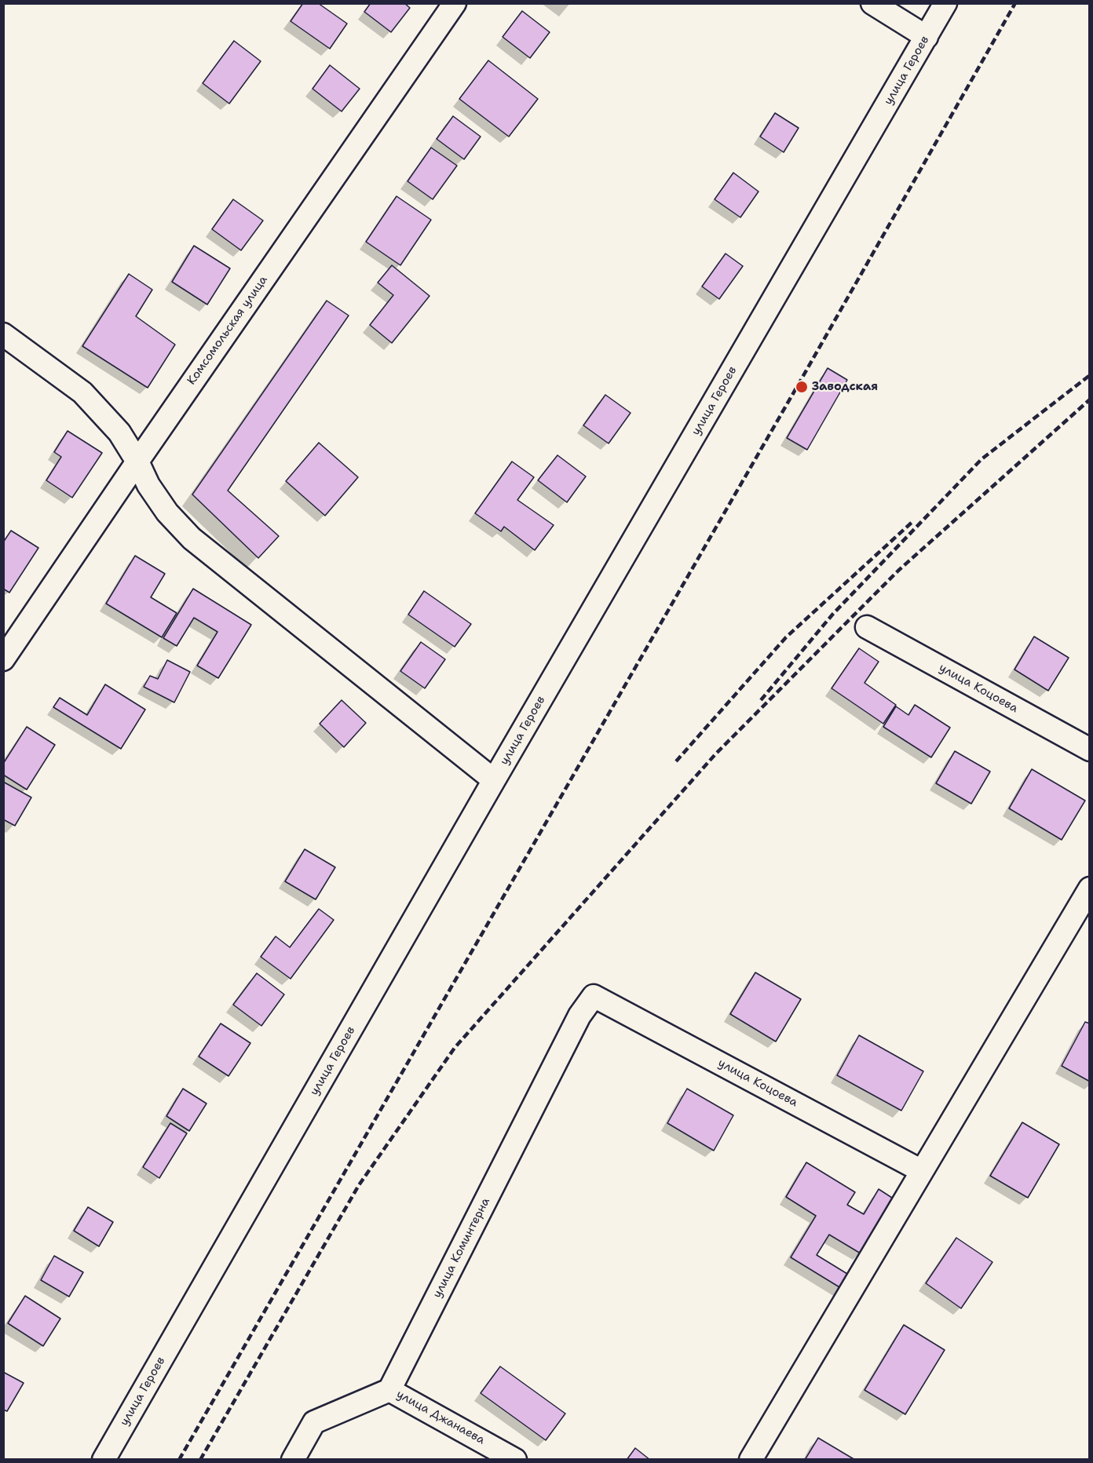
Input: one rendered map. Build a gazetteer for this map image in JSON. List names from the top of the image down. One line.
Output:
{"streets":{"street":["улица Героев","Комсомольская улица","улица Коцоева","улица Коминтерна","улица Джанаева"]},"crossings":[["улица Коцоева","улица Коминтерна"],["улица Коминтерна","улица Джанаева"]],"places":["Заводская"]}
